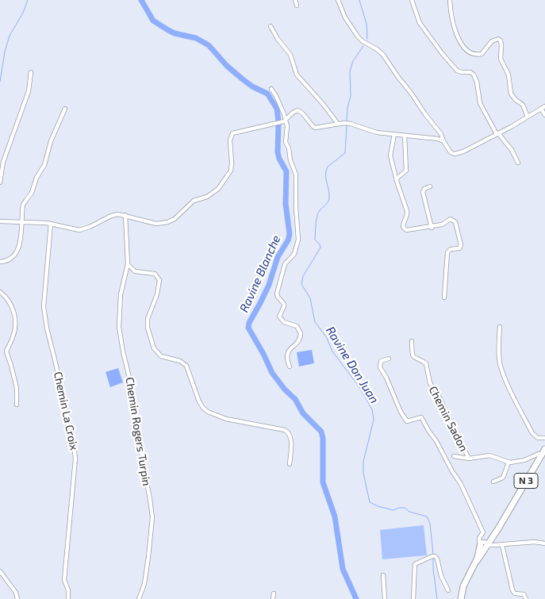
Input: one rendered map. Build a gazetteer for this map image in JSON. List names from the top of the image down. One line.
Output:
{"streets":{"main road":["N 3"],"street":["Chemin La Croix","Chemin Sadon","Chemin Rogers Turpin"]},"water":["Ravine Blanche","Ravine Don Juan"]}
